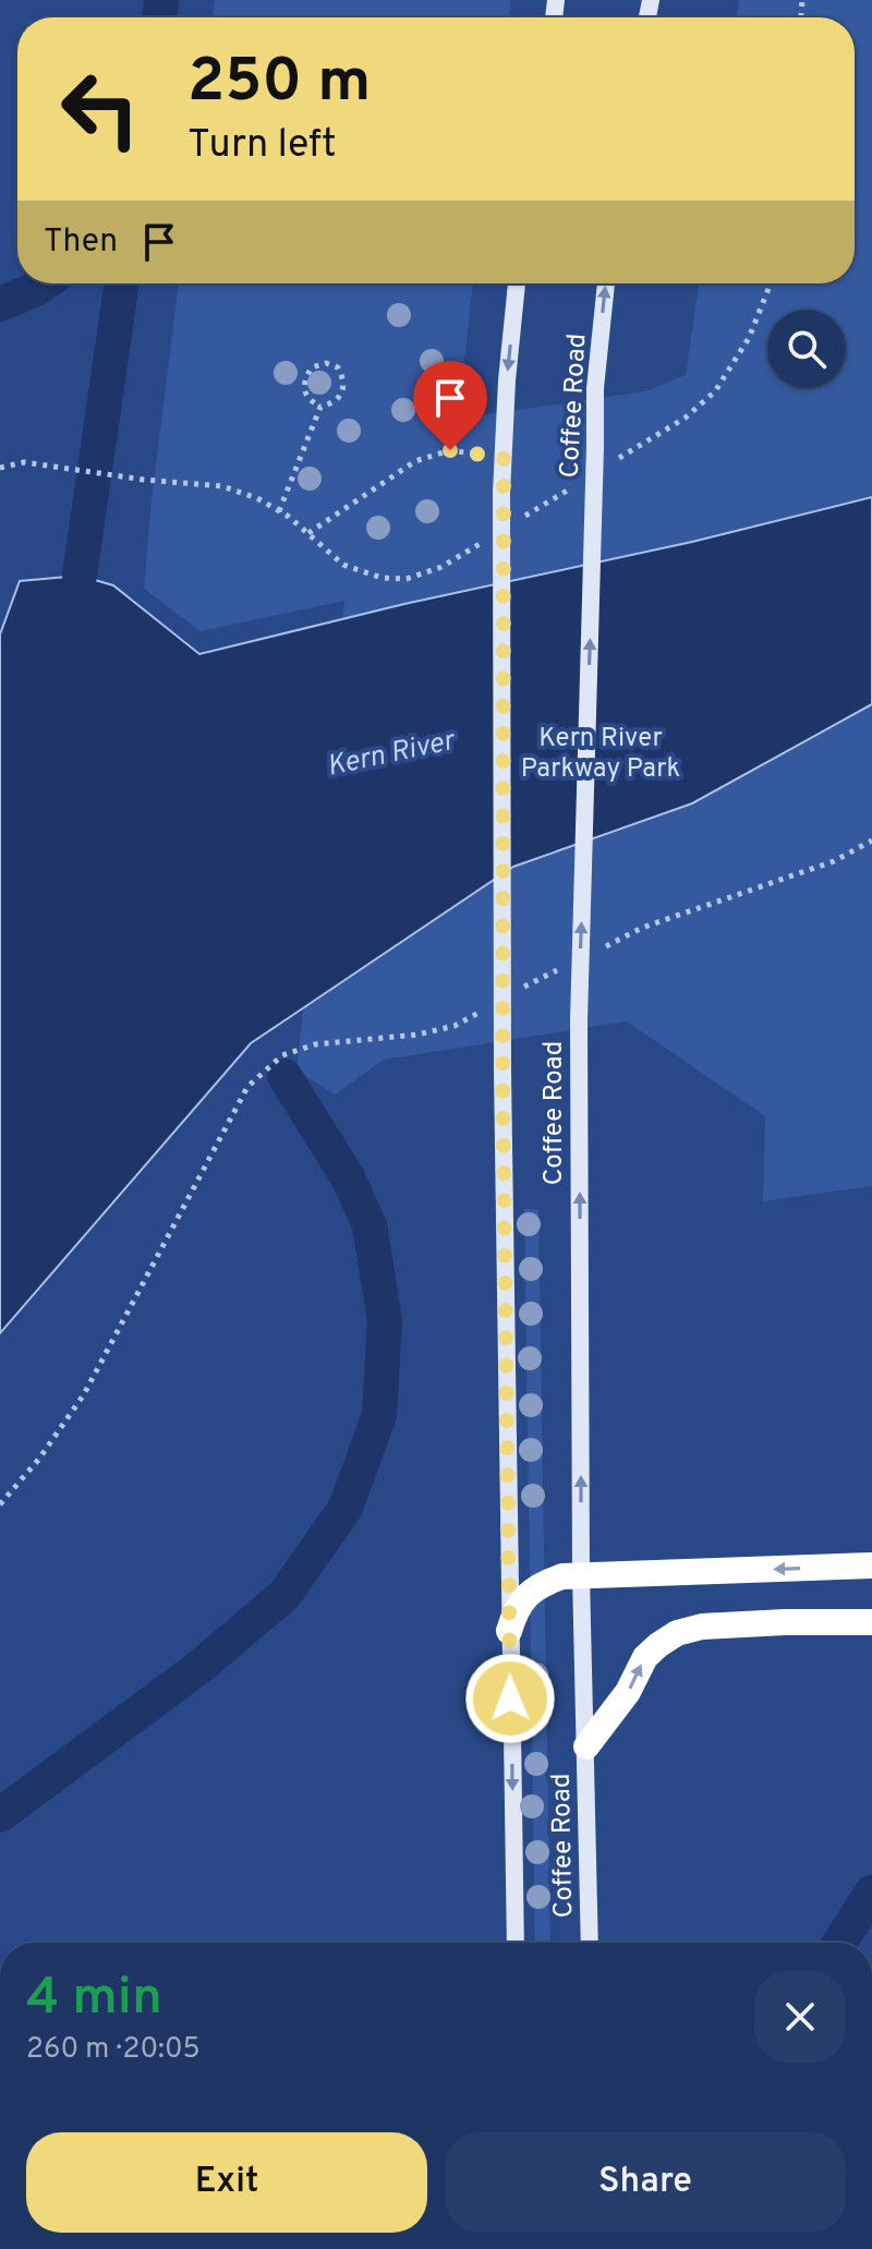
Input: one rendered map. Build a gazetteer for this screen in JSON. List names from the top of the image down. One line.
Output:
{"streets":{"main road":["Coffee Road"]},"water":["Kern River"],"parks":["Kern River Parkway Park"],"page":{"turn":["250 m","Turn left"],"then":"Then","heading":["4 min","260 m · 20:05"],"buttons":["Exit","Share"]}}
